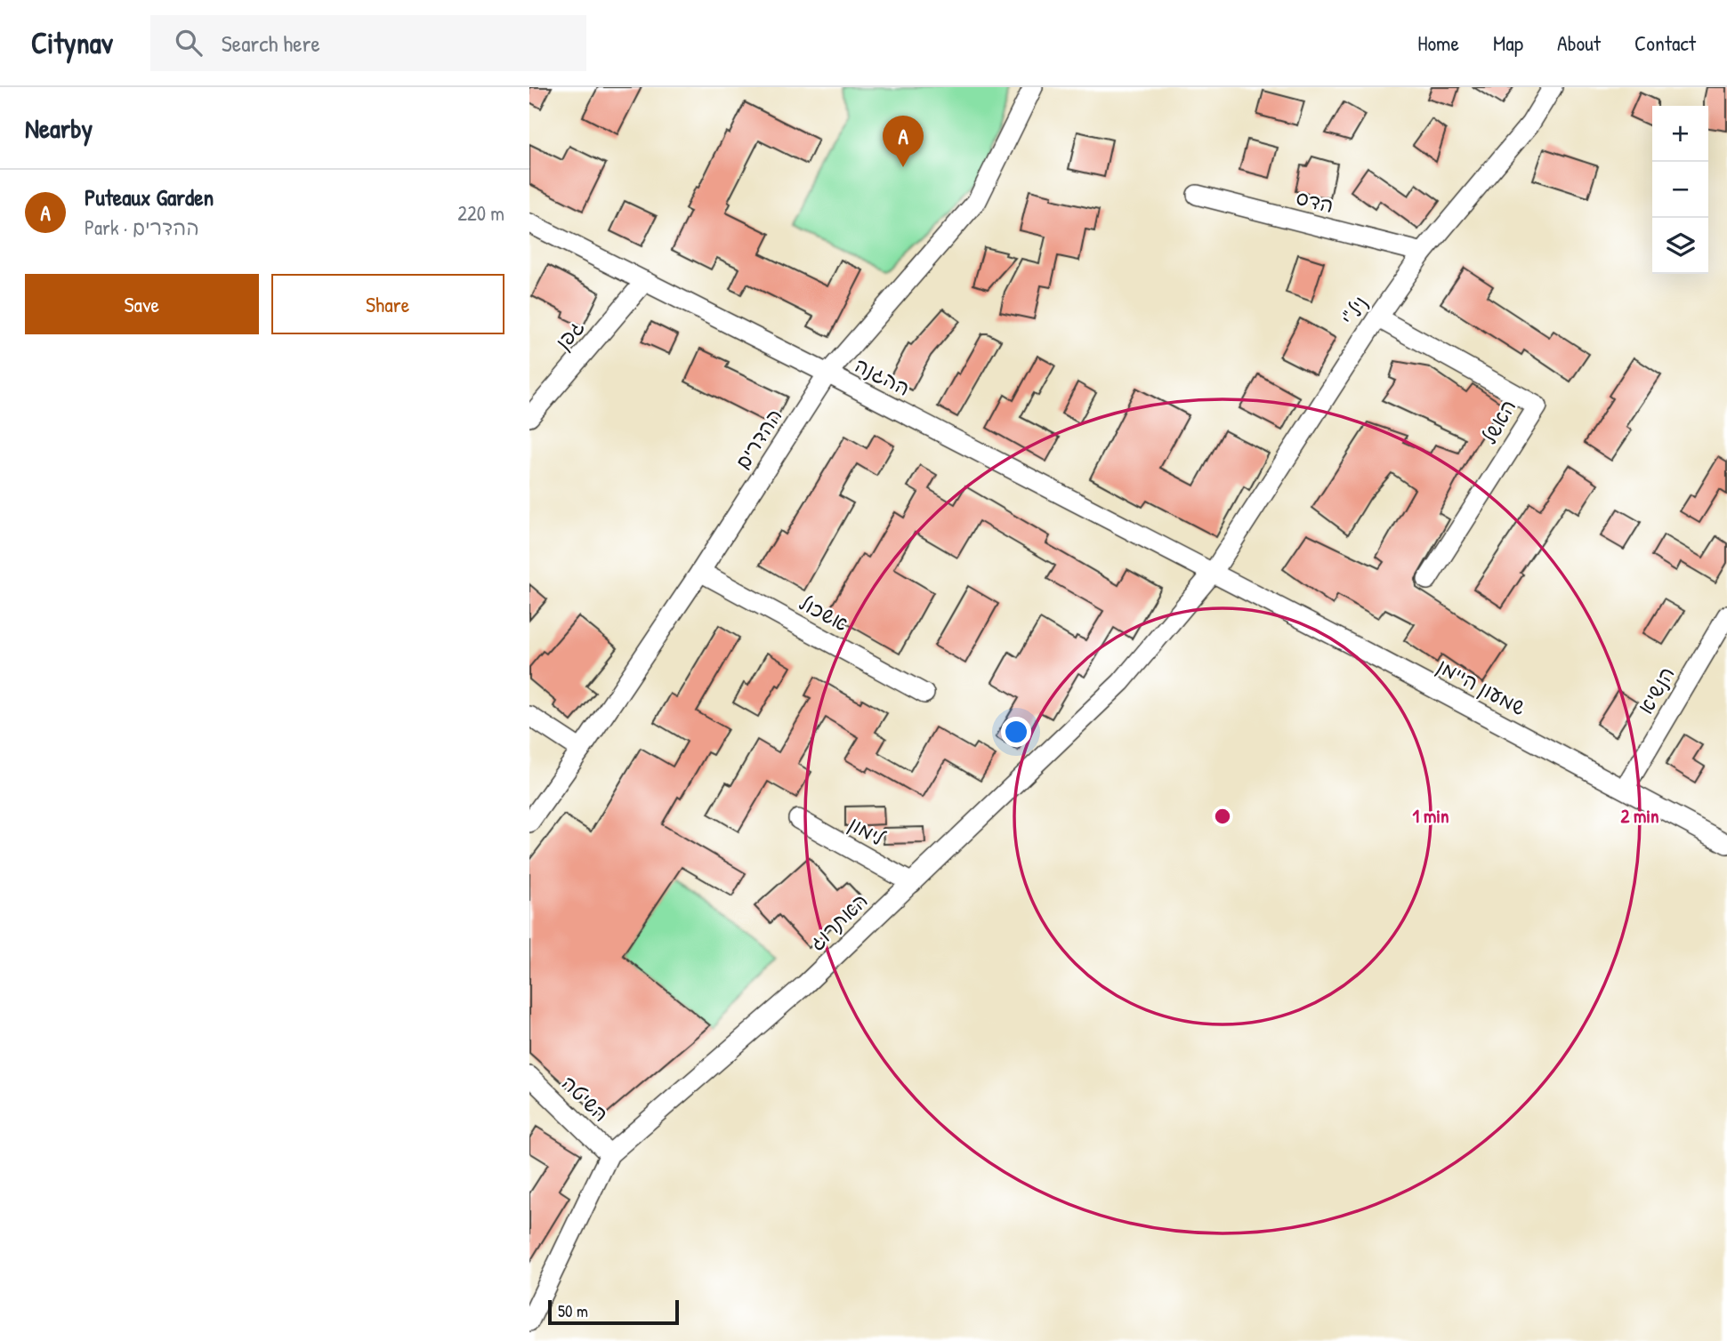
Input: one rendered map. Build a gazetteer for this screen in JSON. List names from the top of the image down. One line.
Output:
{"streets":{"street":["הדס","ניל\"י","גפן","ההגנה","האשל","ההדרים","אשכול","שמעון היימן","הנשיא","לימון","האתרוג","השיטה"]},"crossings":[["הדס","ניל\"י"],["ניל\"י","ההגנה"],["ניל\"י","האשל"],["ניל\"י","שמעון היימן"],["ניל\"י","האתרוג"],["גפן","ההגנה"],["ההגנה","ההדרים"],["ההגנה","שמעון היימן"],["ההגנה","האתרוג"],["ההדרים","אשכול"],["שמעון היימן","הנשיא"],["שמעון היימן","האתרוג"],["לימון","האתרוג"],["האתרוג","השיטה"]],"scale_bar":"50 m","page":{"header":"Citynav","search":"Search here","nav":["Home","Map","About","Contact"],"heading":"Nearby","map_buttons":["+","−"],"pins":"A","list":[{"mark":"A","name":"Puteaux Garden","note":"Park · ההדרים","value":"220 m"}],"buttons":["Save","Share"],"scale":"50 m"},"rings":["1 min","2 min"]}
